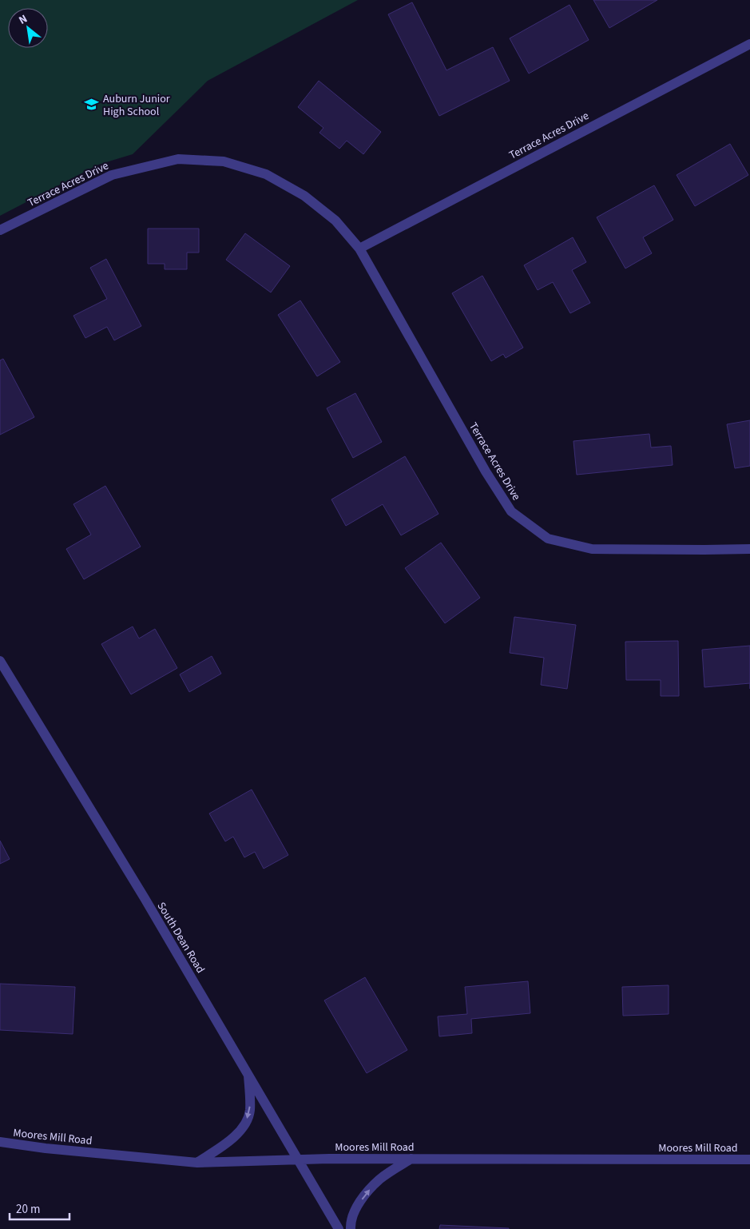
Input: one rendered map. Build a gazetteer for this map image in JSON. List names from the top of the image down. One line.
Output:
{"streets":{"street":["Terrace Acres Drive","South Dean Road","Moores Mill Road"]},"crossings":[["South Dean Road","Moores Mill Road"]],"places":{"school or university":["Auburn Junior High School"]},"scale_bar":"20 m","north":"top left"}
